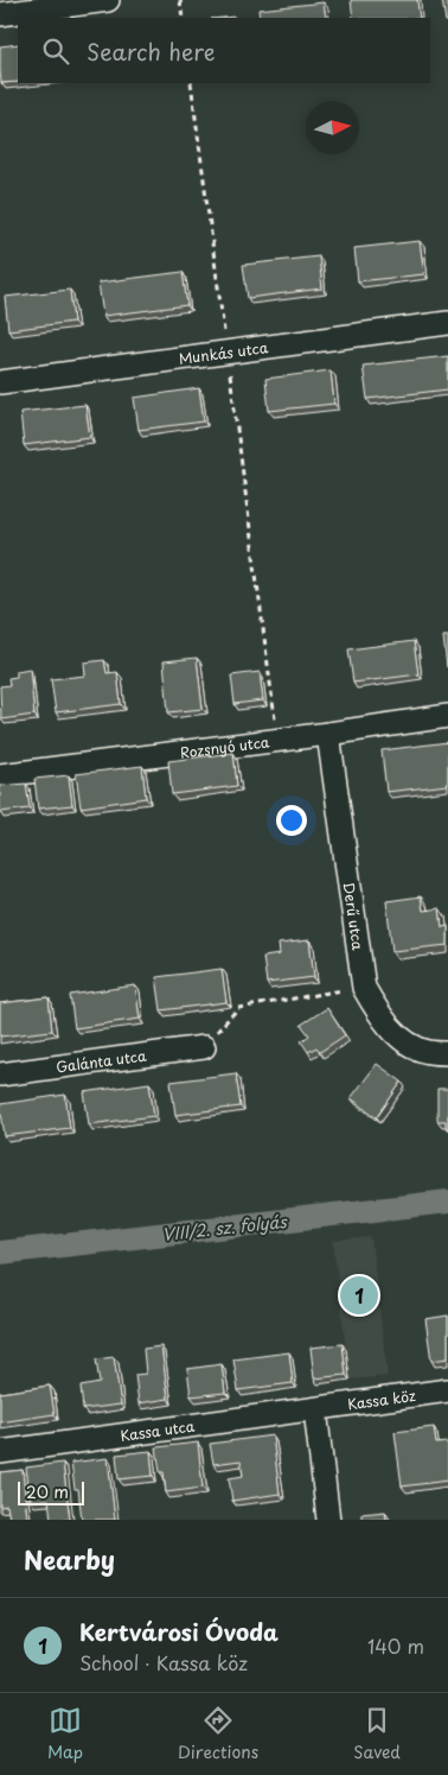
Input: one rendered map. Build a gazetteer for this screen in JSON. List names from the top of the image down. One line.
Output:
{"streets":{"street":["Munkás utca","Rozsnyó utca","Derű utca","Galánta utca","Kassa köz","Kassa utca"]},"crossings":[["Rozsnyó utca","Derű utca"],["Kassa köz","Kassa utca"]],"water":["VIII/2. sz. folyás"],"scale_bar":"20 m","north":"right","page":{"search":"Search here","pins":"1","scale":"20 m","heading":"Nearby","list":[{"mark":"1","name":"Kertvárosi Óvoda","note":"School · Kassa köz","value":"140 m"}],"nav":["Map","Directions","Saved"]}}
